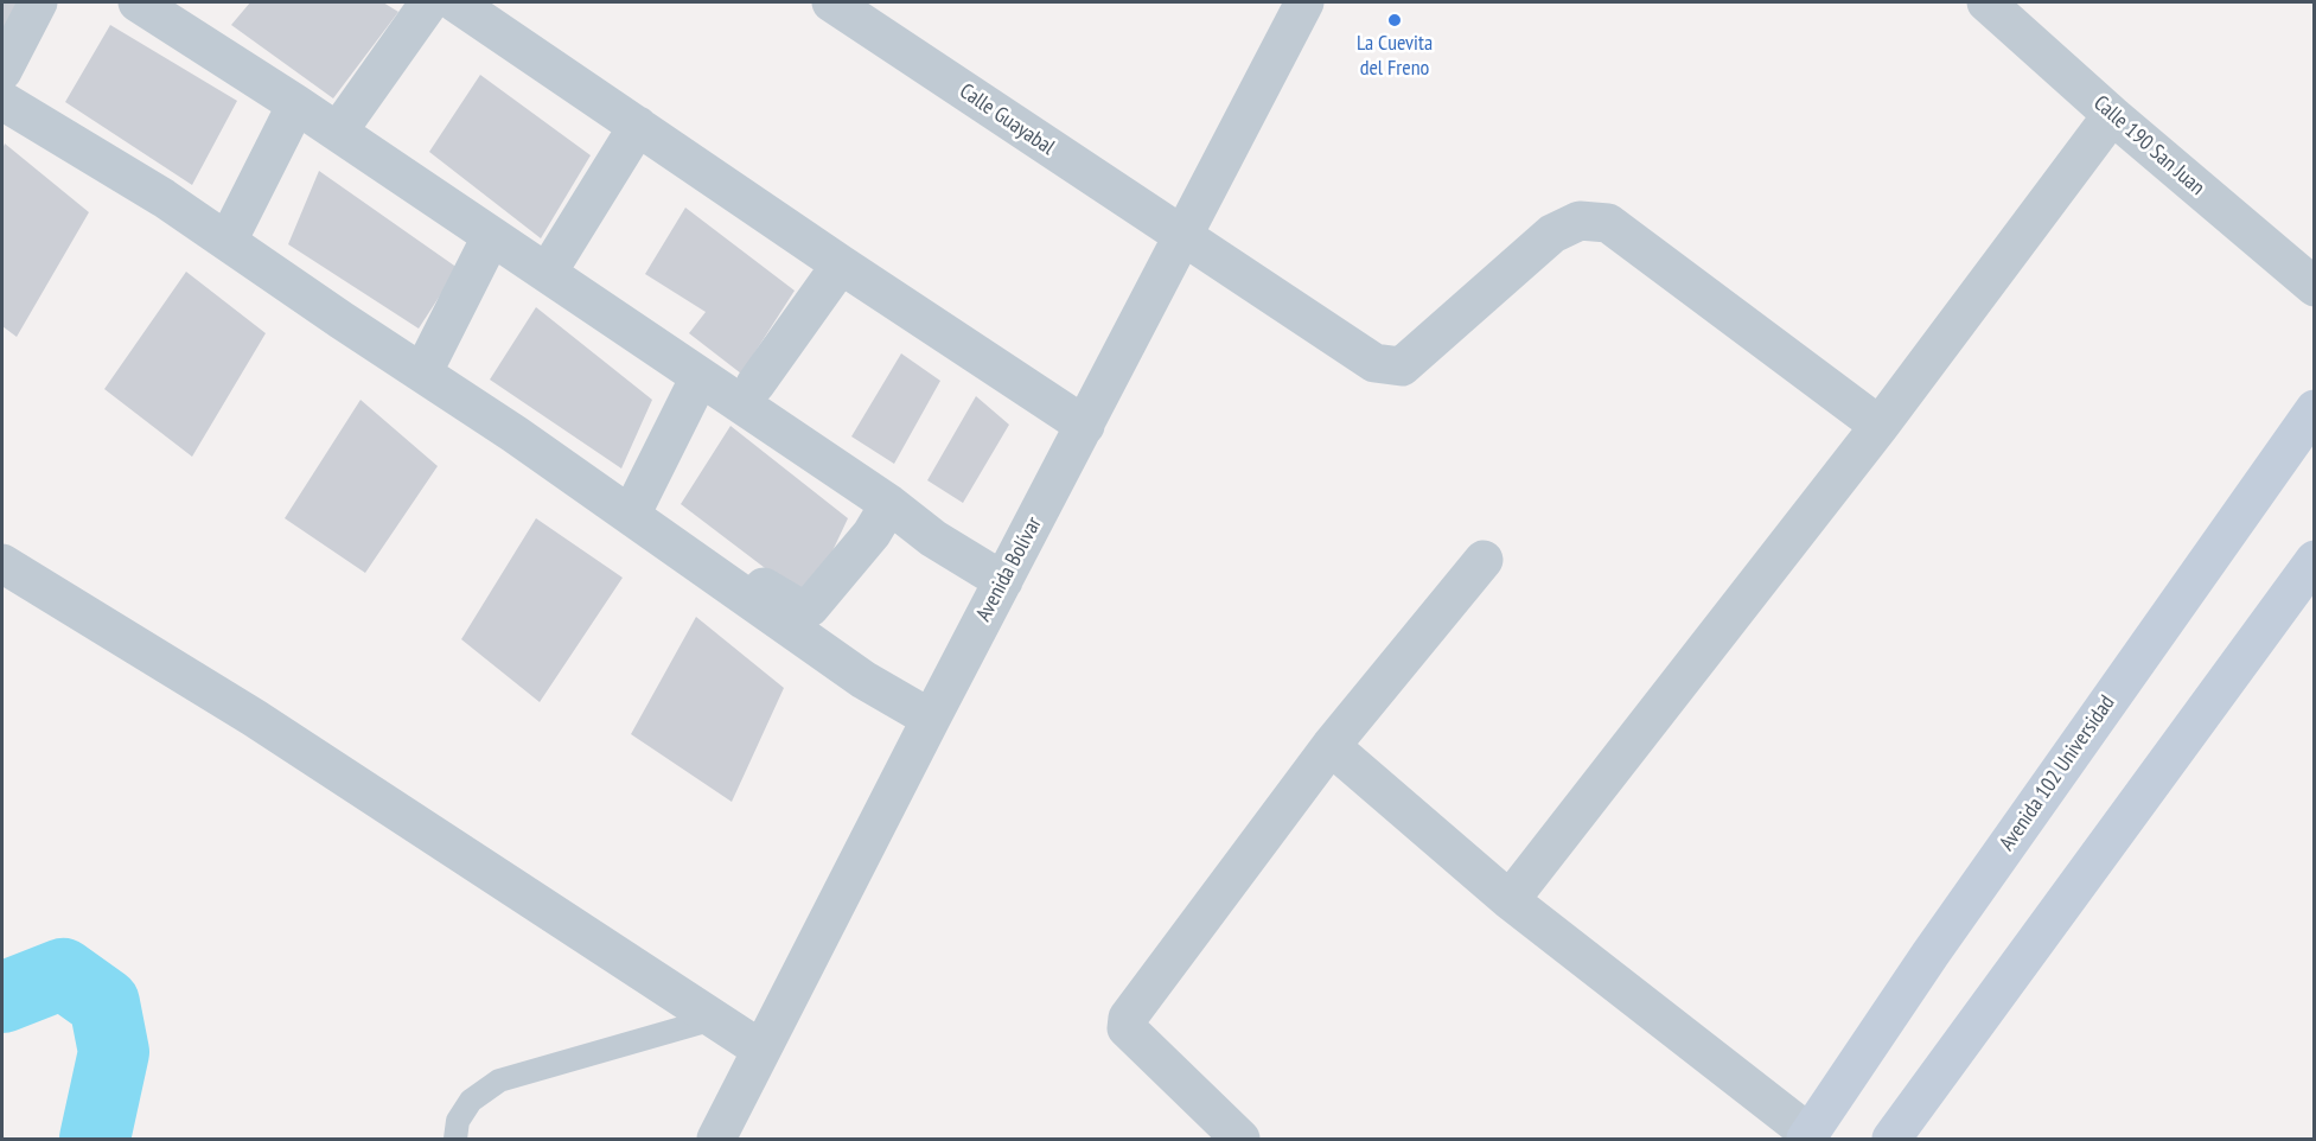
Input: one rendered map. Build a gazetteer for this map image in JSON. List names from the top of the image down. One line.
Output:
{"streets":{"main road":["Avenida 102 Universidad"],"street":["Calle Guayabal","Calle 190 San Juan","Avenida Bolívar"]},"crossings":[["Calle Guayabal","Avenida Bolívar"]],"places":["La Cuevita del Freno"]}
